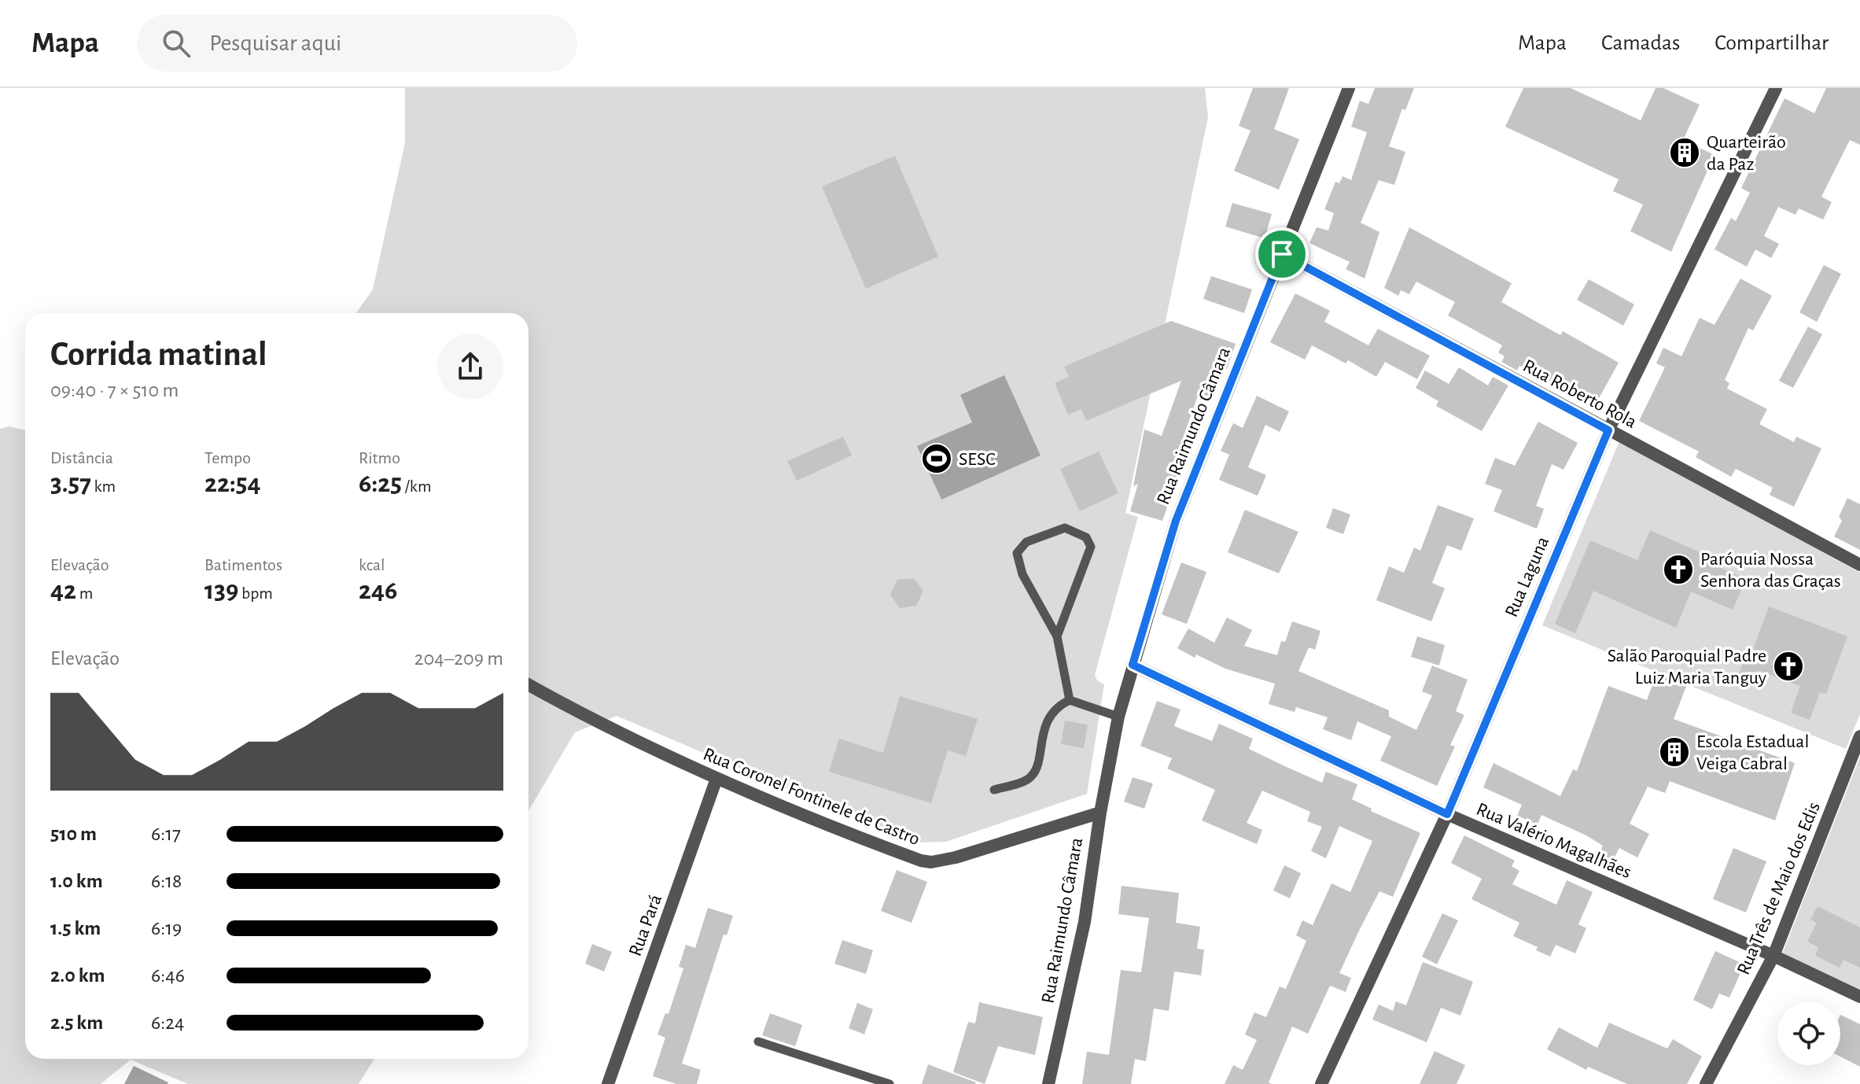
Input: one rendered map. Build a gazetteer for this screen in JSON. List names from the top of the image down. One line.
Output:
{"streets":{"street":["Rua Roberto Rola","Rua Raimundo Câmara","Rua Laguna","Rua Coronel Fontinele de Castro","Rua Valério Magalhães","Rua Três de Maio dos Edis","Rua Pará"]},"crossings":[["Rua Roberto Rola","Rua Raimundo Câmara"],["Rua Roberto Rola","Rua Laguna"],["Rua Raimundo Câmara","Rua Coronel Fontinele de Castro"],["Rua Raimundo Câmara","Rua Valério Magalhães"],["Rua Laguna","Rua Valério Magalhães"],["Rua Coronel Fontinele de Castro","Rua Pará"],["Rua Valério Magalhães","Rua Três de Maio dos Edis"]],"places":{"building":["Quarteirão da Paz","Escola Estadual Veiga Cabral"],"sports":["SESC"],"church":["Paróquia Nossa Senhora das Graças","Salão Paroquial Padre Luiz Maria Tanguy"]},"page":{"header":"Mapa","search":"Pesquisar aqui","nav":["Mapa","Camadas","Compartilhar"],"heading":["Corrida matinal","09:40 · 7 × 510 m"],"stats":[["Distância","3.57 km"],["Tempo","22:54"],["Ritmo","6:25 /km"],["Elevação","42 m"],["Batimentos","139 bpm"],["kcal","246"]],"chart":["Elevação","204–209 m"],"list":[{"name":"510 m","note":"6:17"},{"name":"1.0 km","note":"6:18"},{"name":"1.5 km","note":"6:19"},{"name":"2.0 km","note":"6:46"},{"name":"2.5 km","note":"6:24"}]}}
